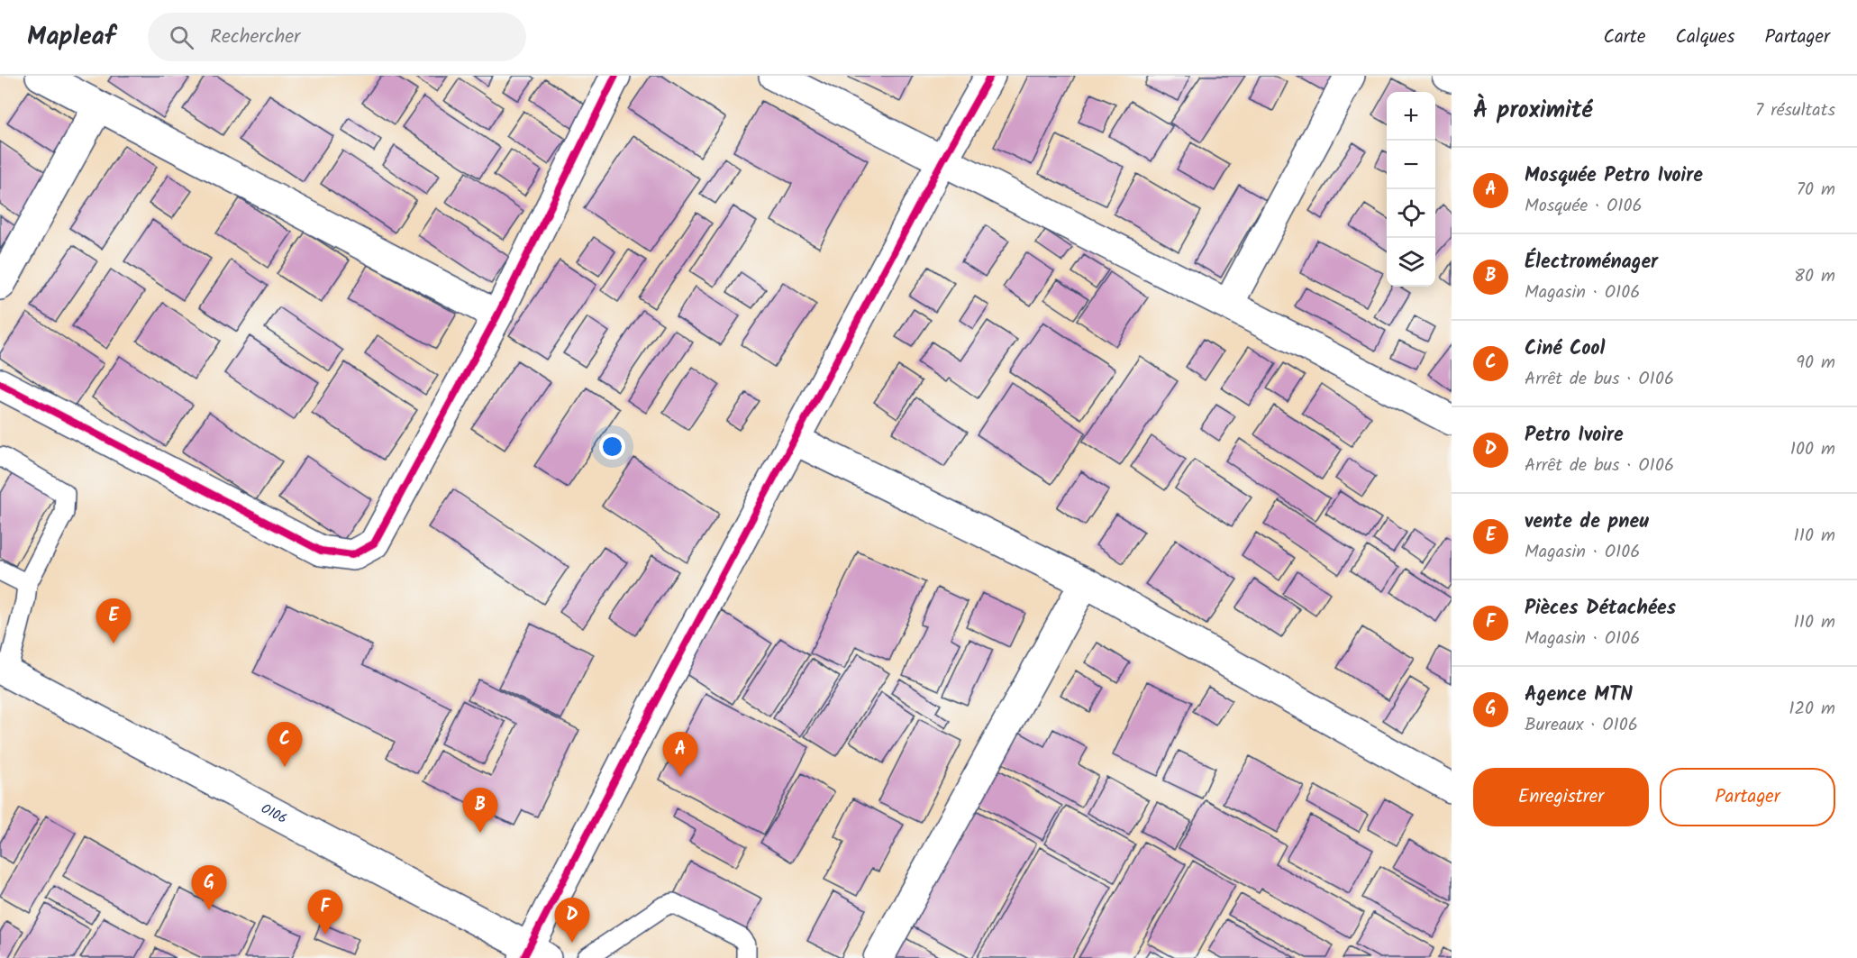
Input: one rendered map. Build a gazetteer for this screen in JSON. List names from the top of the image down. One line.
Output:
{"streets":{"street":["O106"]},"page":{"header":"Mapleaf","search":"Rechercher","nav":["Carte","Calques","Partager"],"heading":["À proximité","7 résultats"],"map_buttons":["+","−"],"list":[{"mark":"A","name":"Mosquée Petro Ivoire","note":"Mosquée · O106","value":"70 m"},{"mark":"B","name":"Électroménager","note":"Magasin · O106","value":"80 m"},{"mark":"C","name":"Ciné Cool","note":"Arrêt de bus · O106","value":"90 m"},{"mark":"D","name":"Petro Ivoire","note":"Arrêt de bus · O106","value":"100 m"},{"mark":"E","name":"vente de pneu","note":"Magasin · O106","value":"110 m"},{"mark":"F","name":"Pièces Détachées","note":"Magasin · O106","value":"110 m"},{"mark":"G","name":"Agence MTN","note":"Bureaux · O106","value":"120 m"}],"pins":["E","C","A","B","G","F","D"],"buttons":["Enregistrer","Partager"]}}
